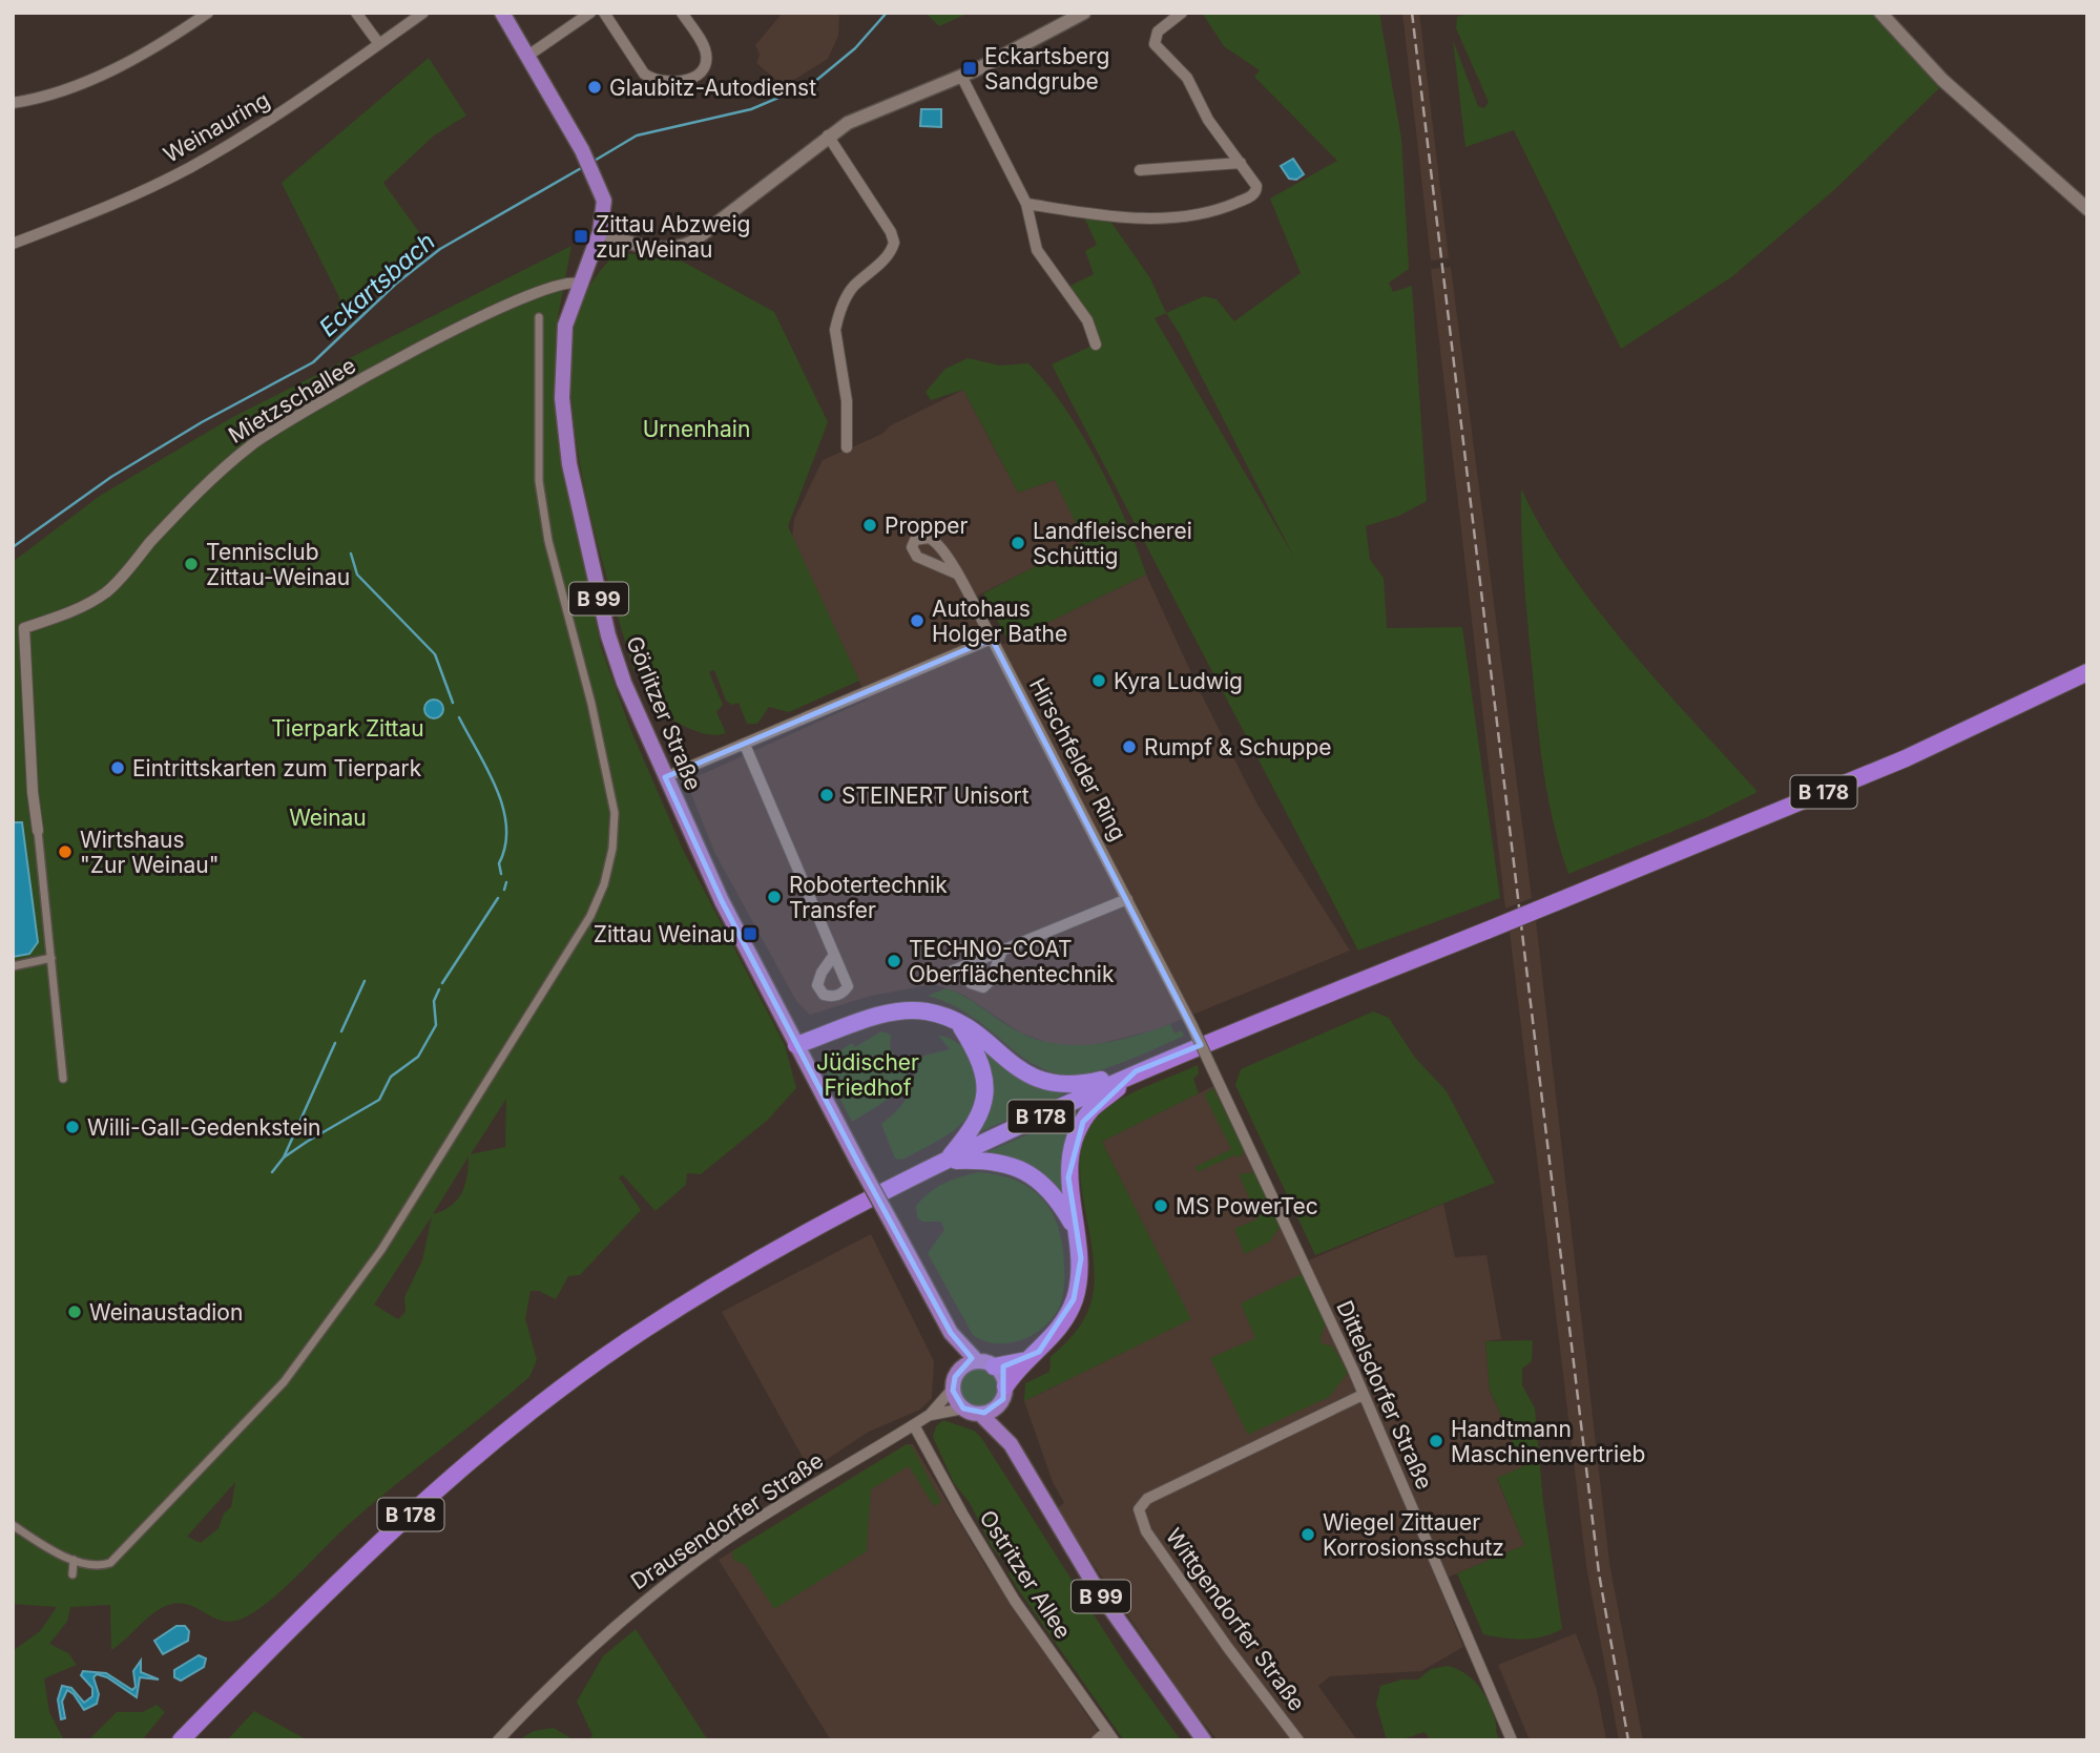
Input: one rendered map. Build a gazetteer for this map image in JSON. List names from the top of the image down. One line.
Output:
{"streets":{"highway":["B 178"],"main road":["B 99","Görlitzer Straße"],"street":["Weinauring","Mietzschallee","Hirschfelder Ring","Dittelsdorfer Straße","Drausendorfer Straße","Ostritzer Allee","Wittgendorfer Straße"]},"crossings":[["Mietzschallee","Görlitzer Straße"],["B 99","Görlitzer Straße"],["B 99","Drausendorfer Straße"],["Hirschfelder Ring","Dittelsdorfer Straße"],["Dittelsdorfer Straße","Wittgendorfer Straße"],["Drausendorfer Straße","Ostritzer Allee"]],"water":["Eckartsbach"],"parks":["Urnenhain","Tierpark Zittau","Weinau","Jüdischer Friedhof"],"places":{"transit":["Eckartsberg Sandgrube","Zittau Abzweig zur Weinau","Zittau Weinau"],"other":["Glaubitz-Autodienst","Propper","Landfleischerei Schüttig","Tennisclub Zittau-Weinau","Autohaus Holger Bathe","Kyra Ludwig","Rumpf & Schuppe","Eintrittskarten zum Tierpark","STEINERT Unisort","Wirtshaus \"Zur Weinau\"","Robotertechnik Transfer","TECHNO-COAT Oberflächentechnik","Willi-Gall-Gedenkstein","MS PowerTec","Weinaustadion","Handtmann Maschinenvertrieb","Wiegel Zittauer Korrosionsschutz"]}}
